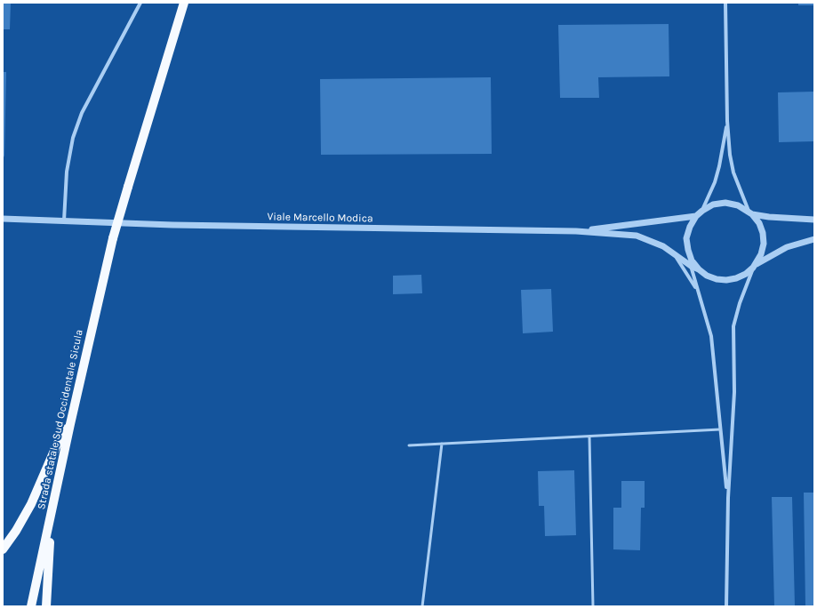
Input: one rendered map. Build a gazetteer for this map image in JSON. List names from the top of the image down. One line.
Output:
{"streets":{"main road":["Strada statale Sud Occidentale Sicula"],"street":["Viale Marcello Modica"]}}
